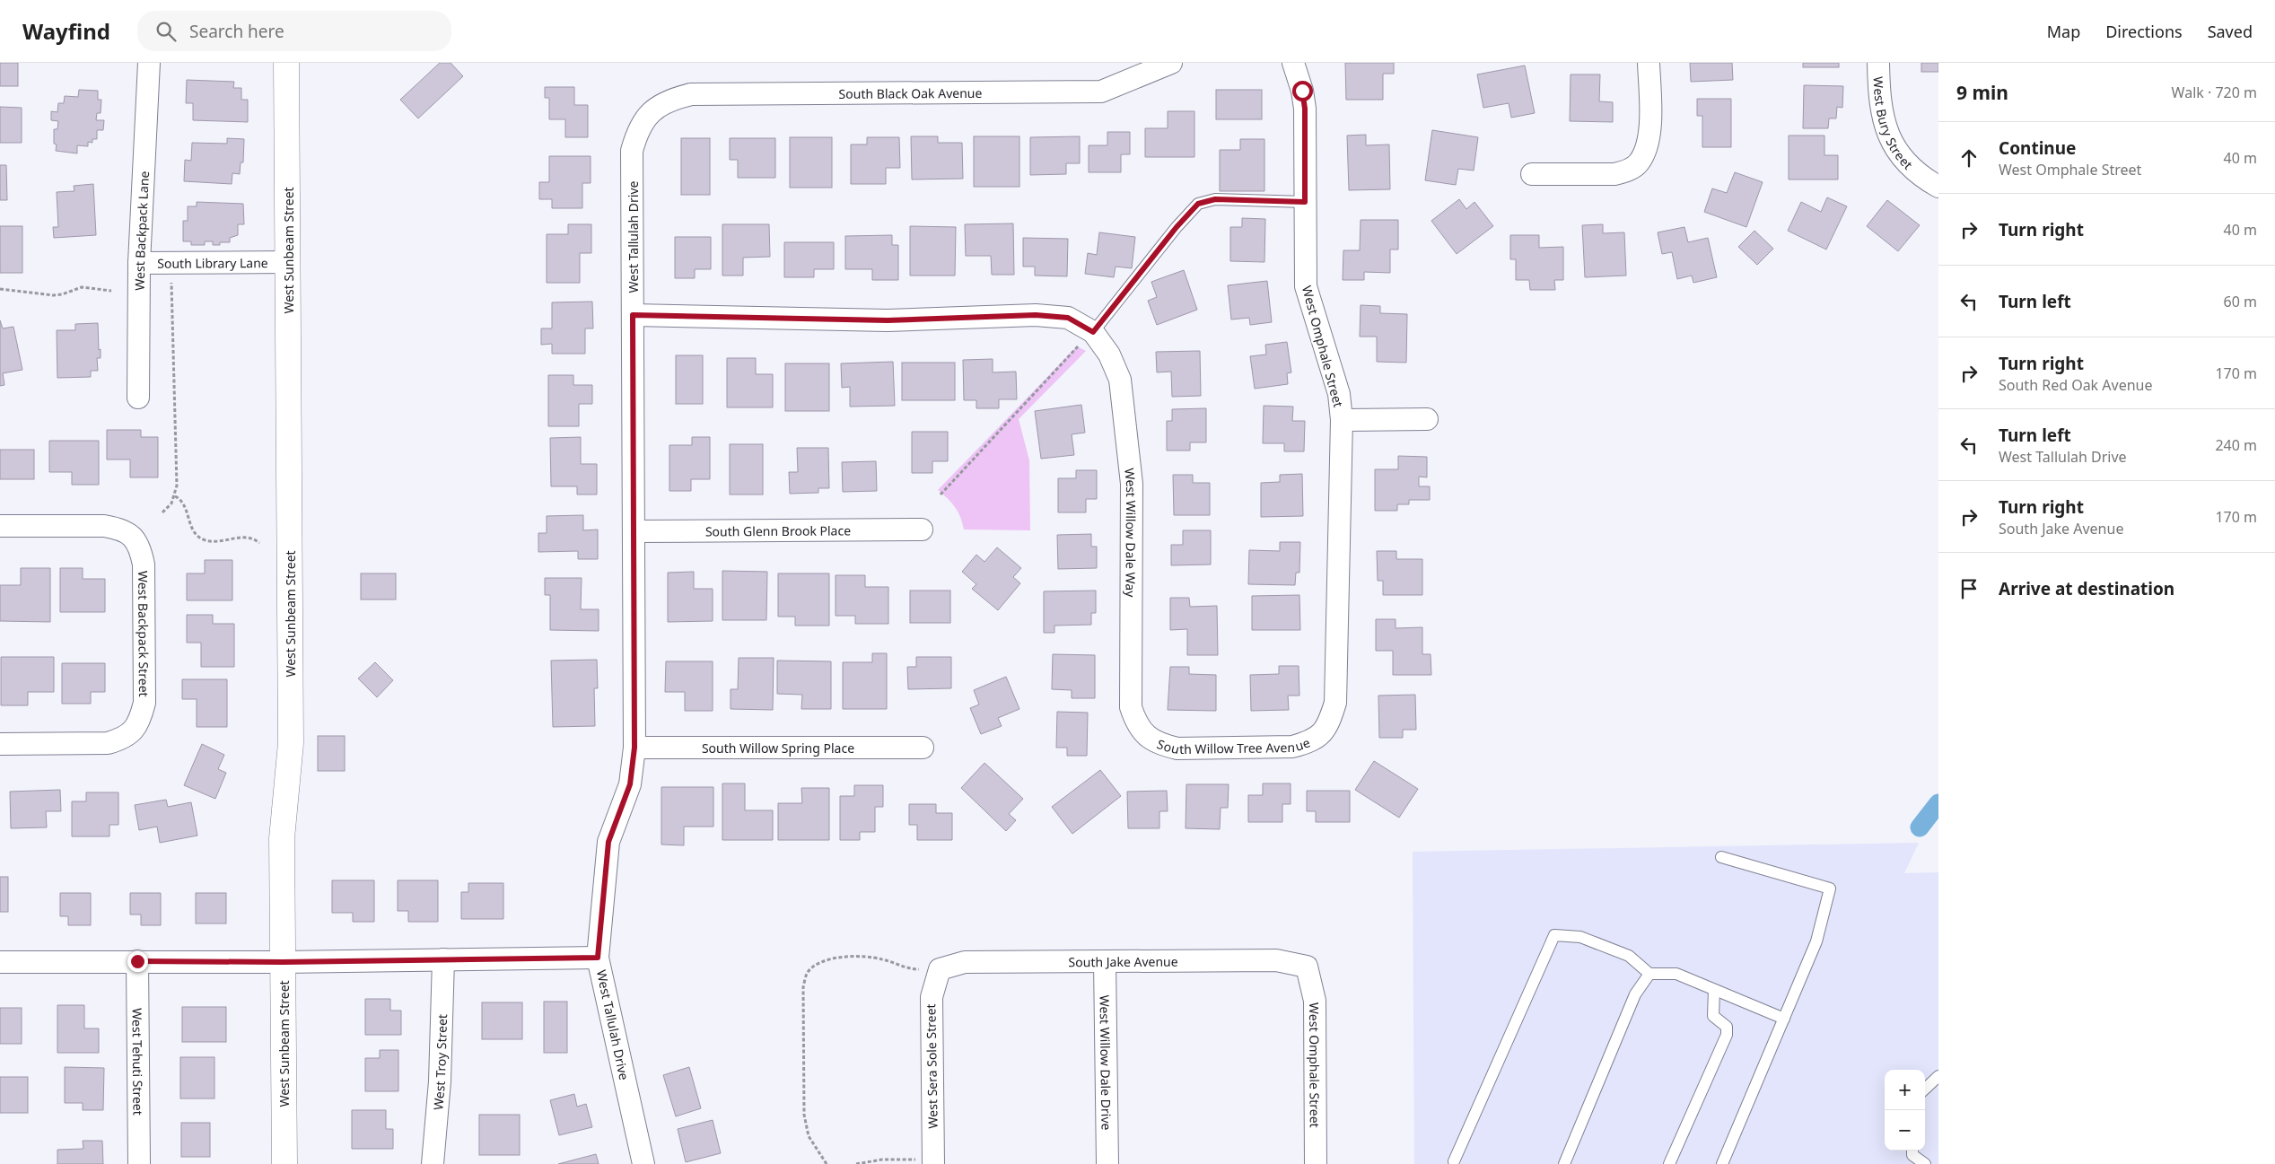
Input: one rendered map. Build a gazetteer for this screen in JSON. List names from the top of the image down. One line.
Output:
{"streets":{"street":["South Black Oak Avenue","West Bury Street","West Backpack Lane","West Tallulah Drive","West Sunbeam Street","South Library Lane","West Omphale Street","South Glenn Brook Place","West Willow Dale Way","West Backpack Street","South Willow Tree Avenue","South Willow Spring Place","South Jake Avenue","West Troy Street","West Tehuti Street","West Willow Dale Drive","West Sera Sole Street"]},"crossings":[["South Black Oak Avenue","West Tallulah Drive"],["West Backpack Lane","South Library Lane"],["West Tallulah Drive","South Glenn Brook Place"],["West Tallulah Drive","South Willow Spring Place"],["West Sunbeam Street","South Library Lane"],["West Omphale Street","South Willow Tree Avenue"],["West Omphale Street","South Jake Avenue"],["West Willow Dale Way","South Willow Tree Avenue"],["South Jake Avenue","West Willow Dale Drive"],["South Jake Avenue","West Sera Sole Street"]],"page":{"header":"Wayfind","search":"Search here","nav":["Map","Directions","Saved"],"heading":["9 min","Walk · 720 m"],"list":[["Continue","West Omphale Street","40 m"],["Turn right","40 m"],["Turn left","60 m"],["Turn right","South Red Oak Avenue","170 m"],["Turn left","West Tallulah Drive","240 m"],["Turn right","South Jake Avenue","170 m"],"Arrive at destination"],"map_buttons":["+","−"]}}
